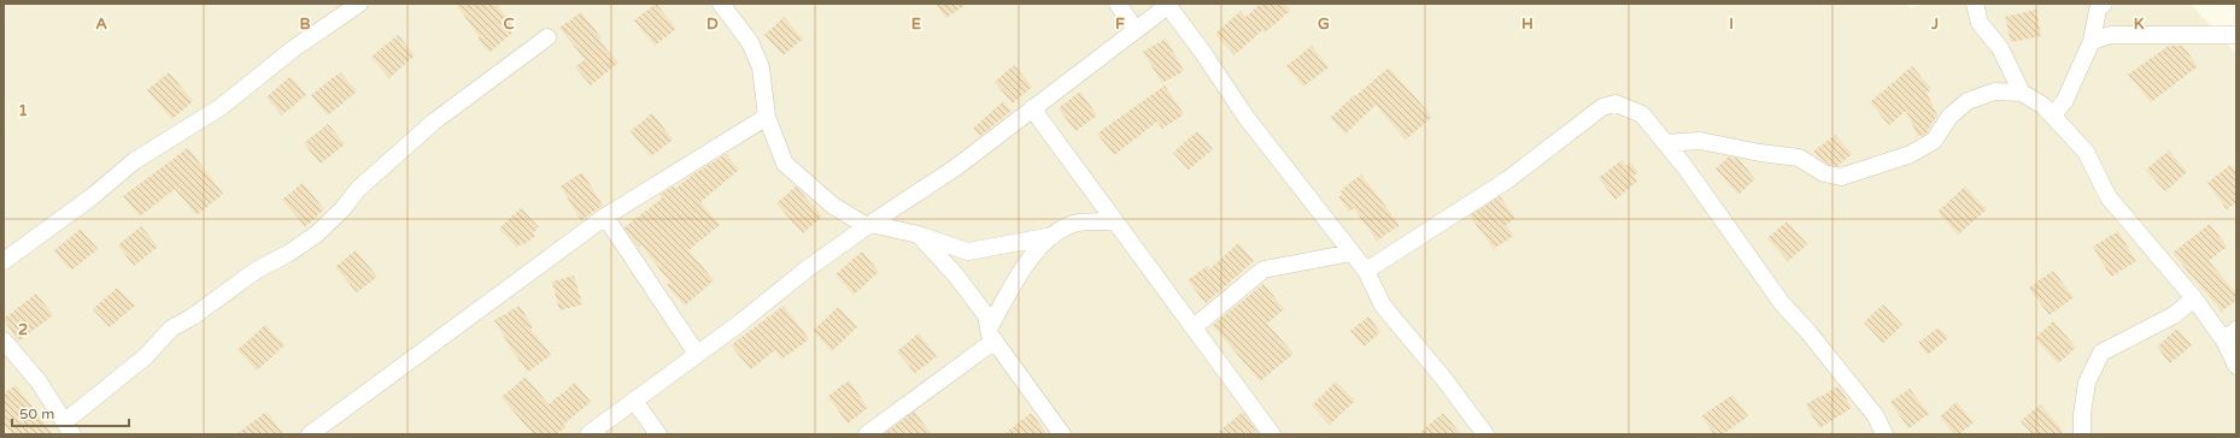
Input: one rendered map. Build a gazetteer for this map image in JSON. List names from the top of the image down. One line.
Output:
{"scale_bar":"50 m","grid":{"columns":["A","B","C","D","E","F","G","H","I","J","K"],"rows":["1","2"]}}
